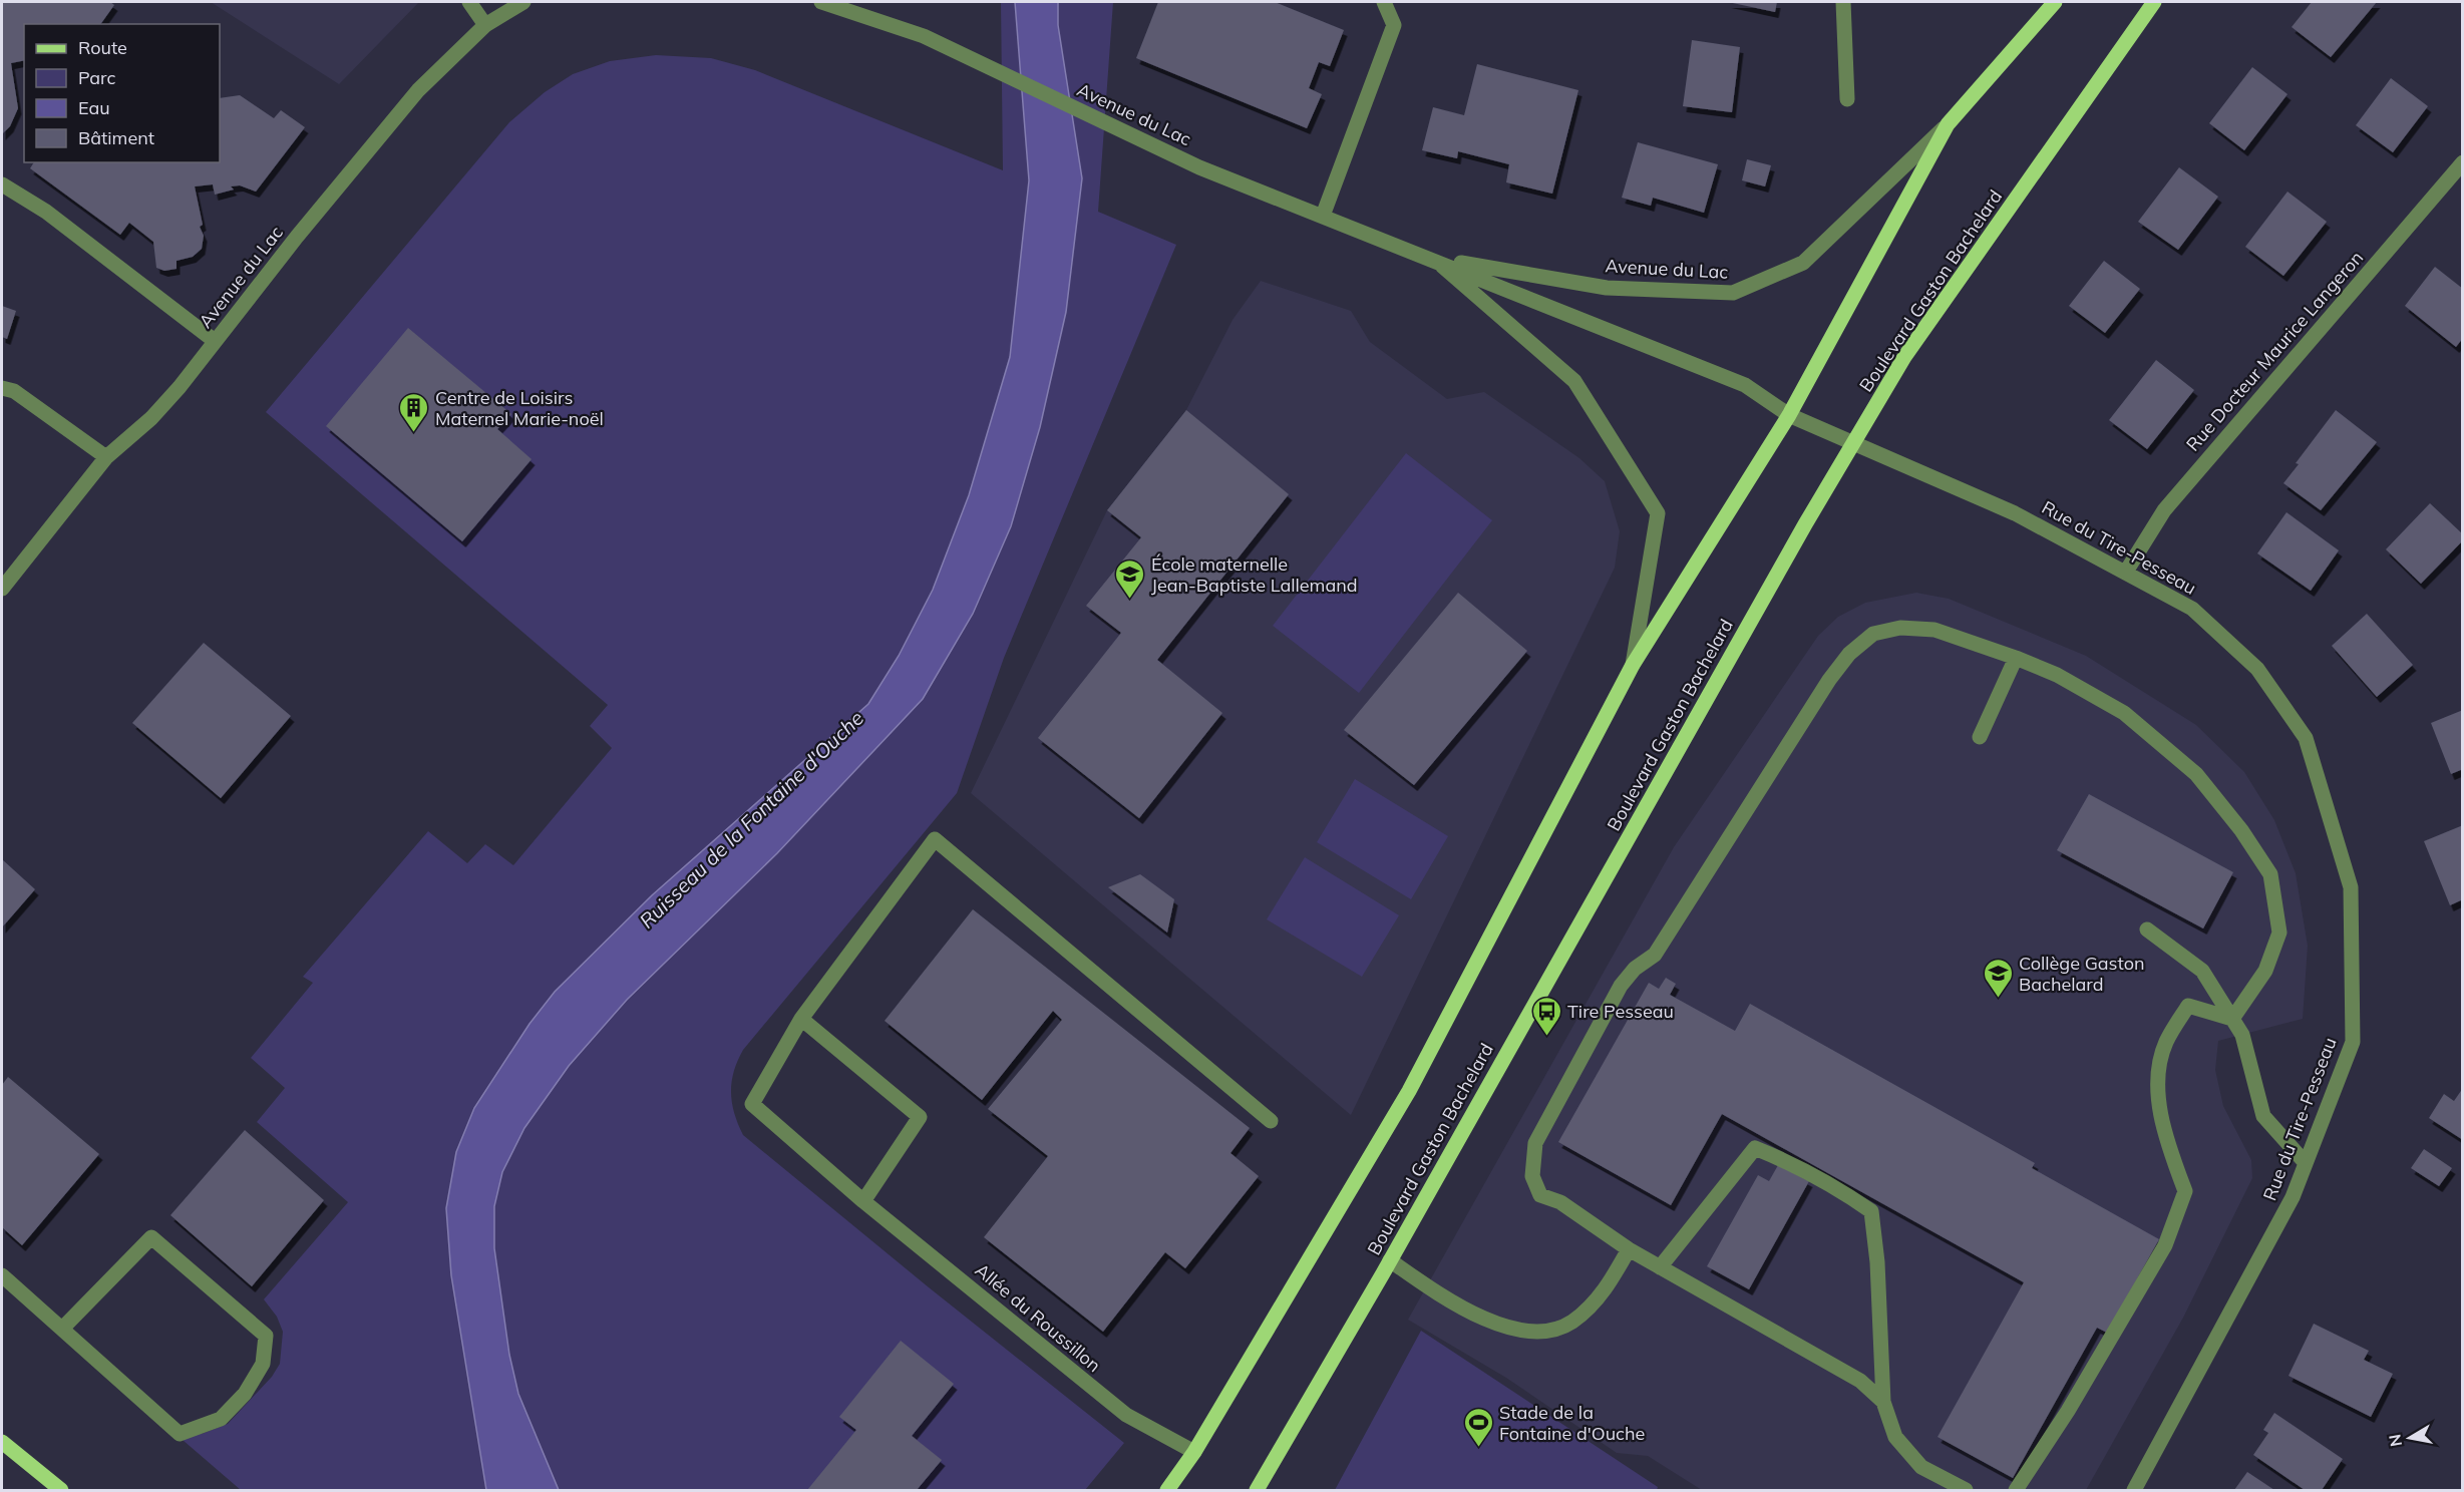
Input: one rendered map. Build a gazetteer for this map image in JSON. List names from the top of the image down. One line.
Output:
{"streets":{"main road":["Boulevard Gaston Bachelard"],"street":["Avenue du Lac","Rue Docteur Maurice Langeron","Rue du Tire-Pesseau","Allée du Roussillon"]},"crossings":[["Avenue du Lac","Rue du Tire-Pesseau"],["Boulevard Gaston Bachelard","Rue du Tire-Pesseau"],["Rue Docteur Maurice Langeron","Rue du Tire-Pesseau"]],"water":["Ruisseau de la Fontaine d'Ouche"],"places":{"building":["Centre de Loisirs Maternel Marie-noël"],"school or university":["École maternelle Jean-Baptiste Lallemand","Collège Gaston Bachelard"],"bus stop":["Tire Pesseau"],"sports":["Stade de la Fontaine d'Ouche"]},"legend":["Route","Parc","Eau","Bâtiment"],"north":"left"}
